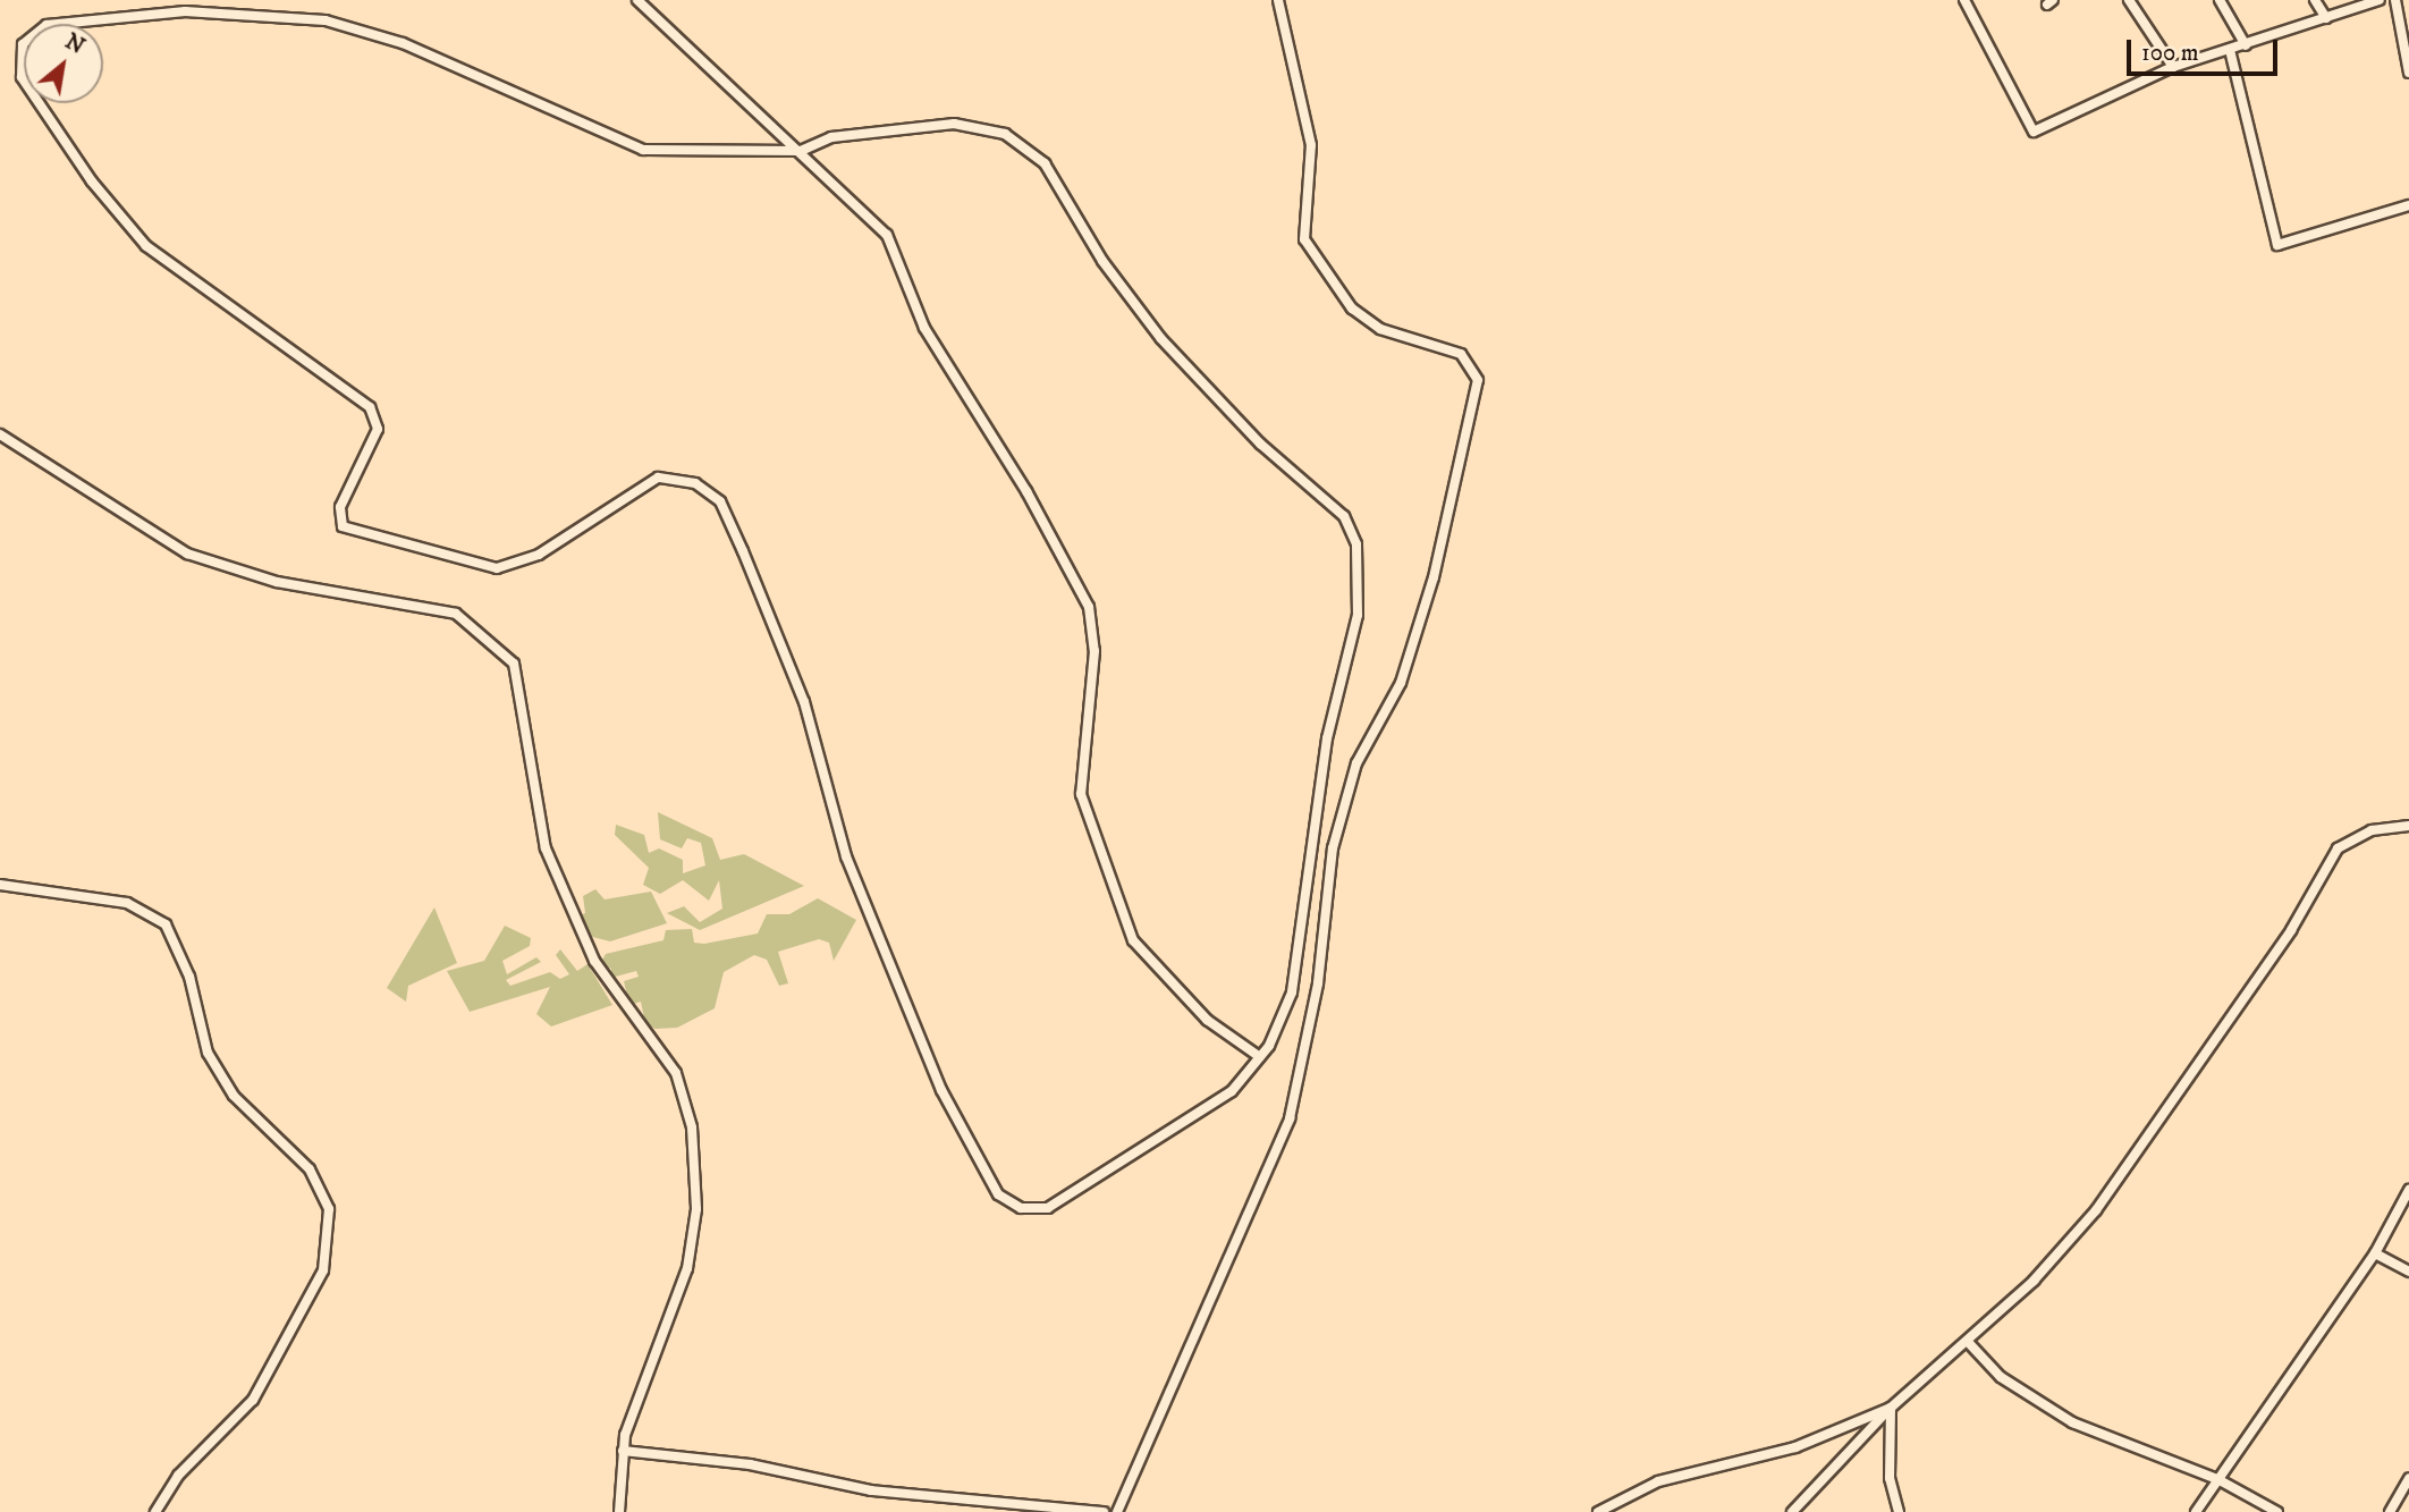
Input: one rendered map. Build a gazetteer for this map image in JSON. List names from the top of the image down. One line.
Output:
{"scale_bar":"100 m","north":"top right"}
